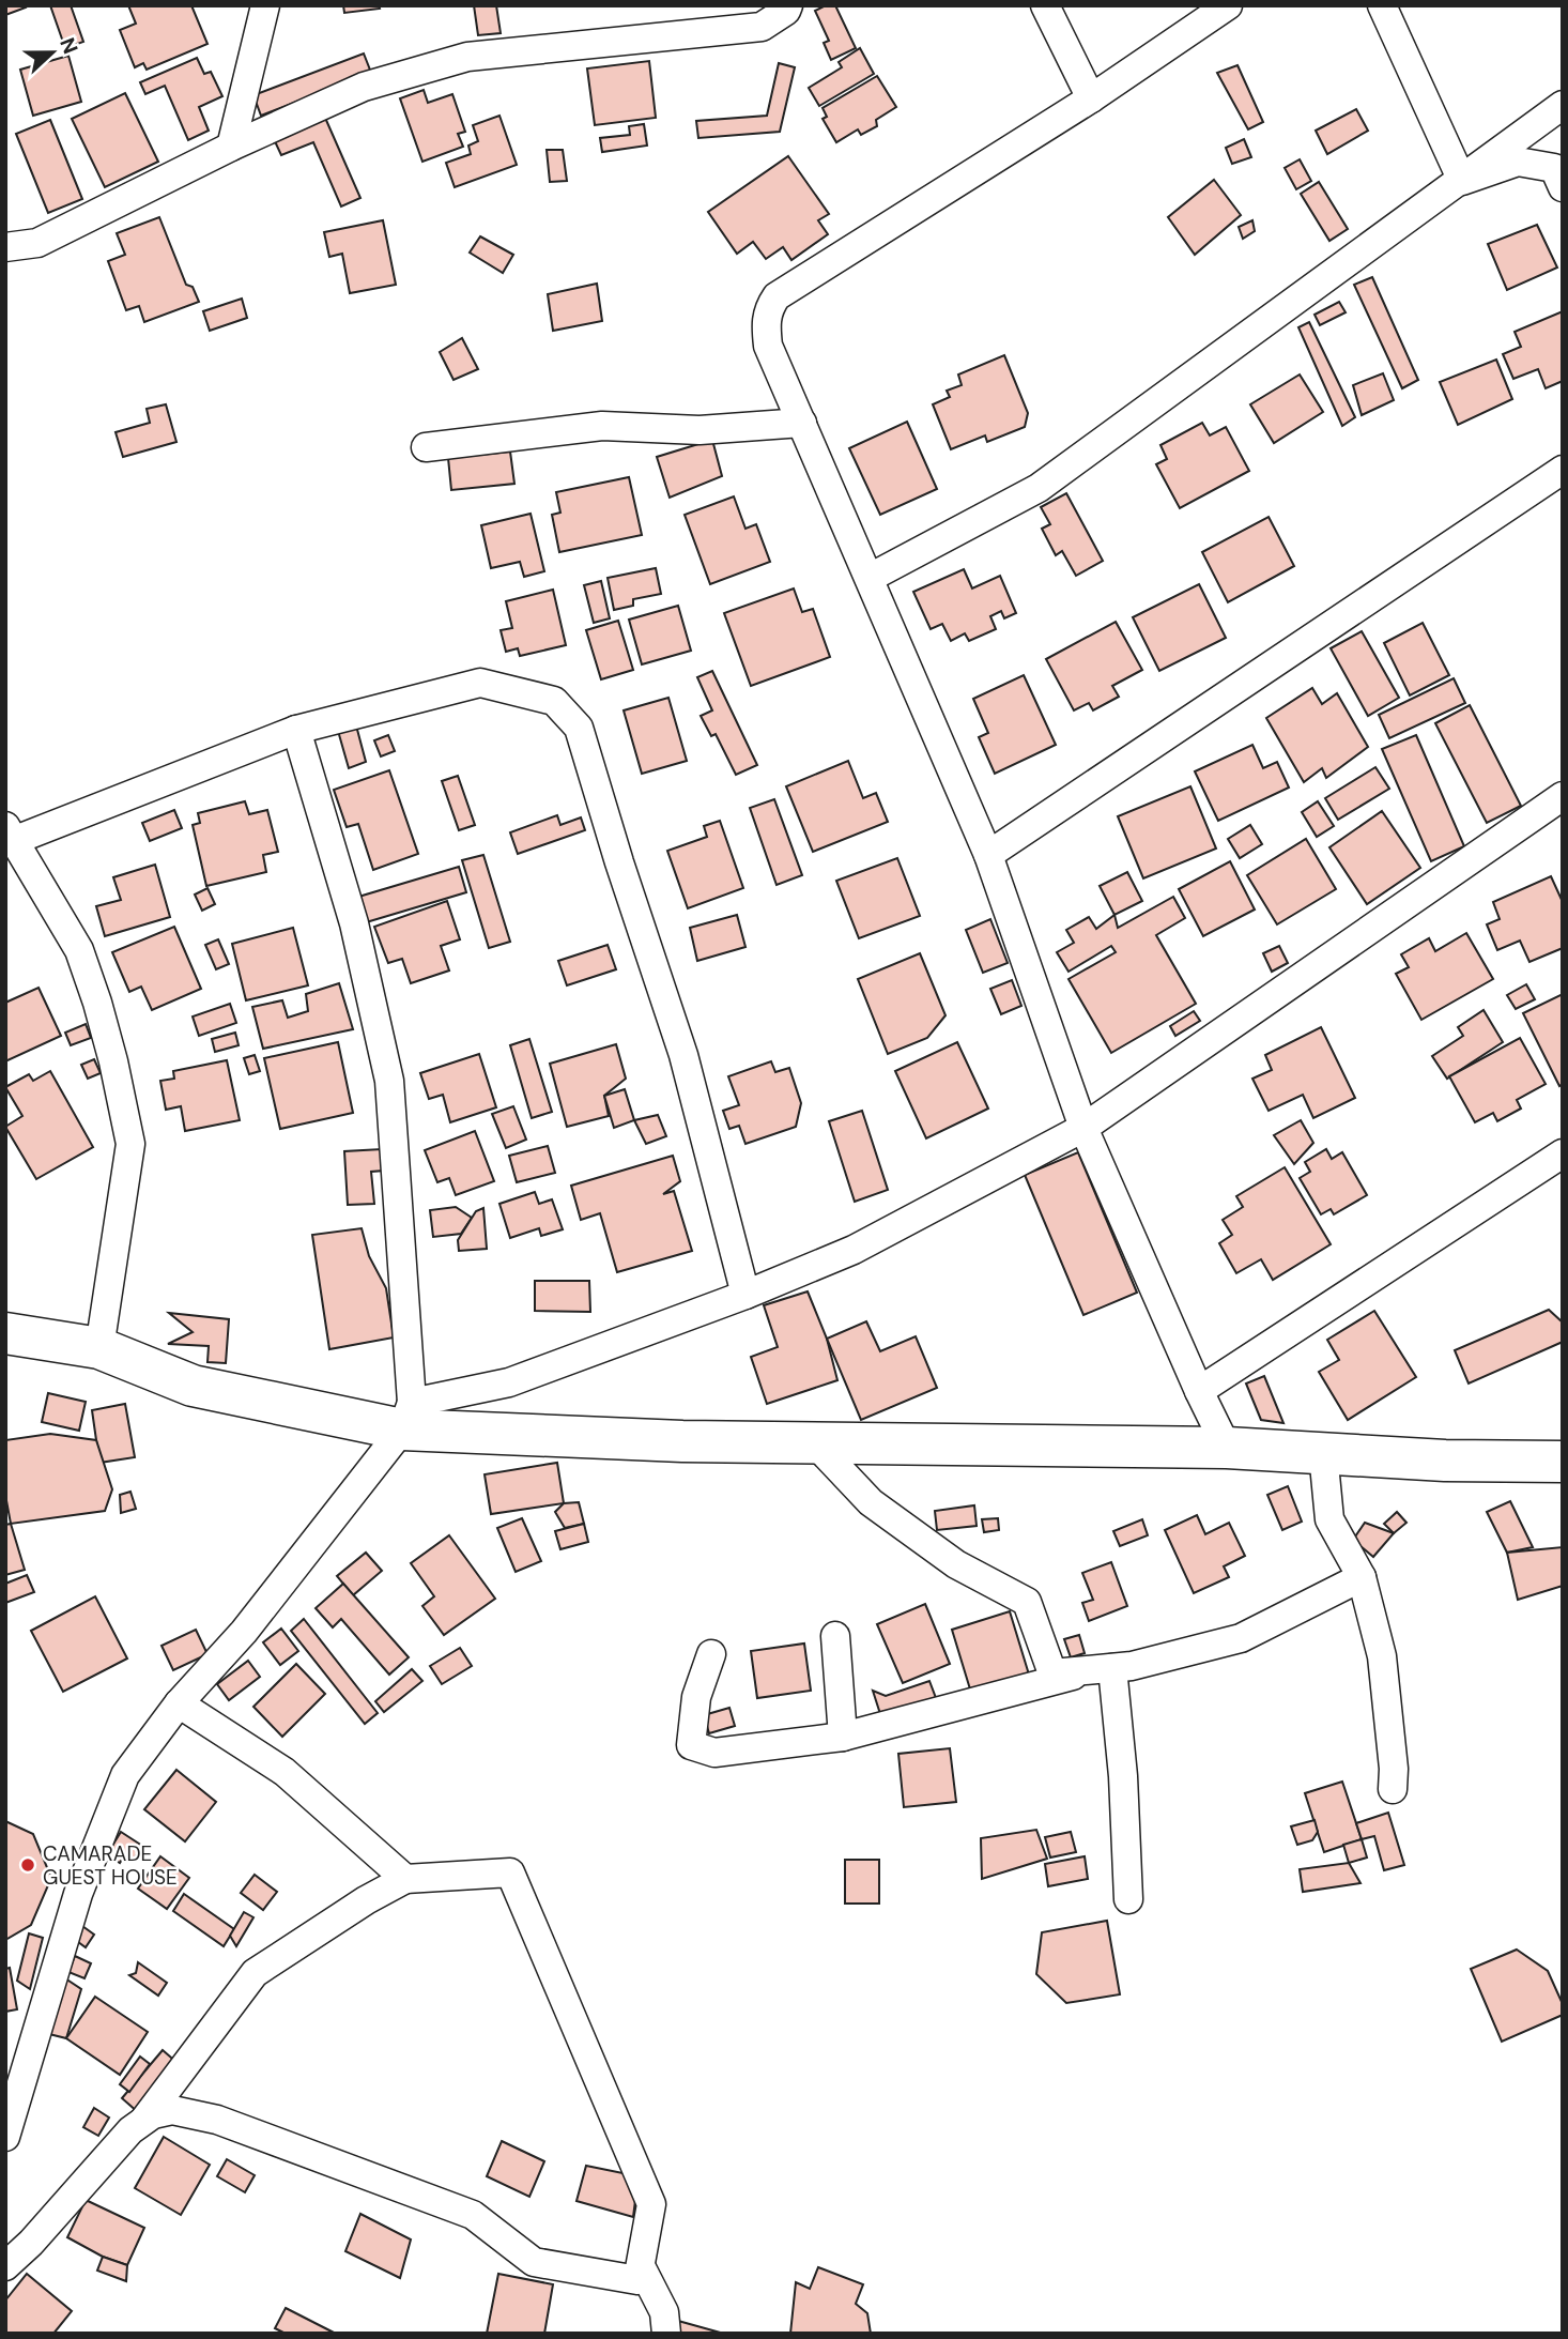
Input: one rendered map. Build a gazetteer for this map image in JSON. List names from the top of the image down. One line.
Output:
{"places":["CAMARADE GUEST HOUSE"],"north":"right"}
